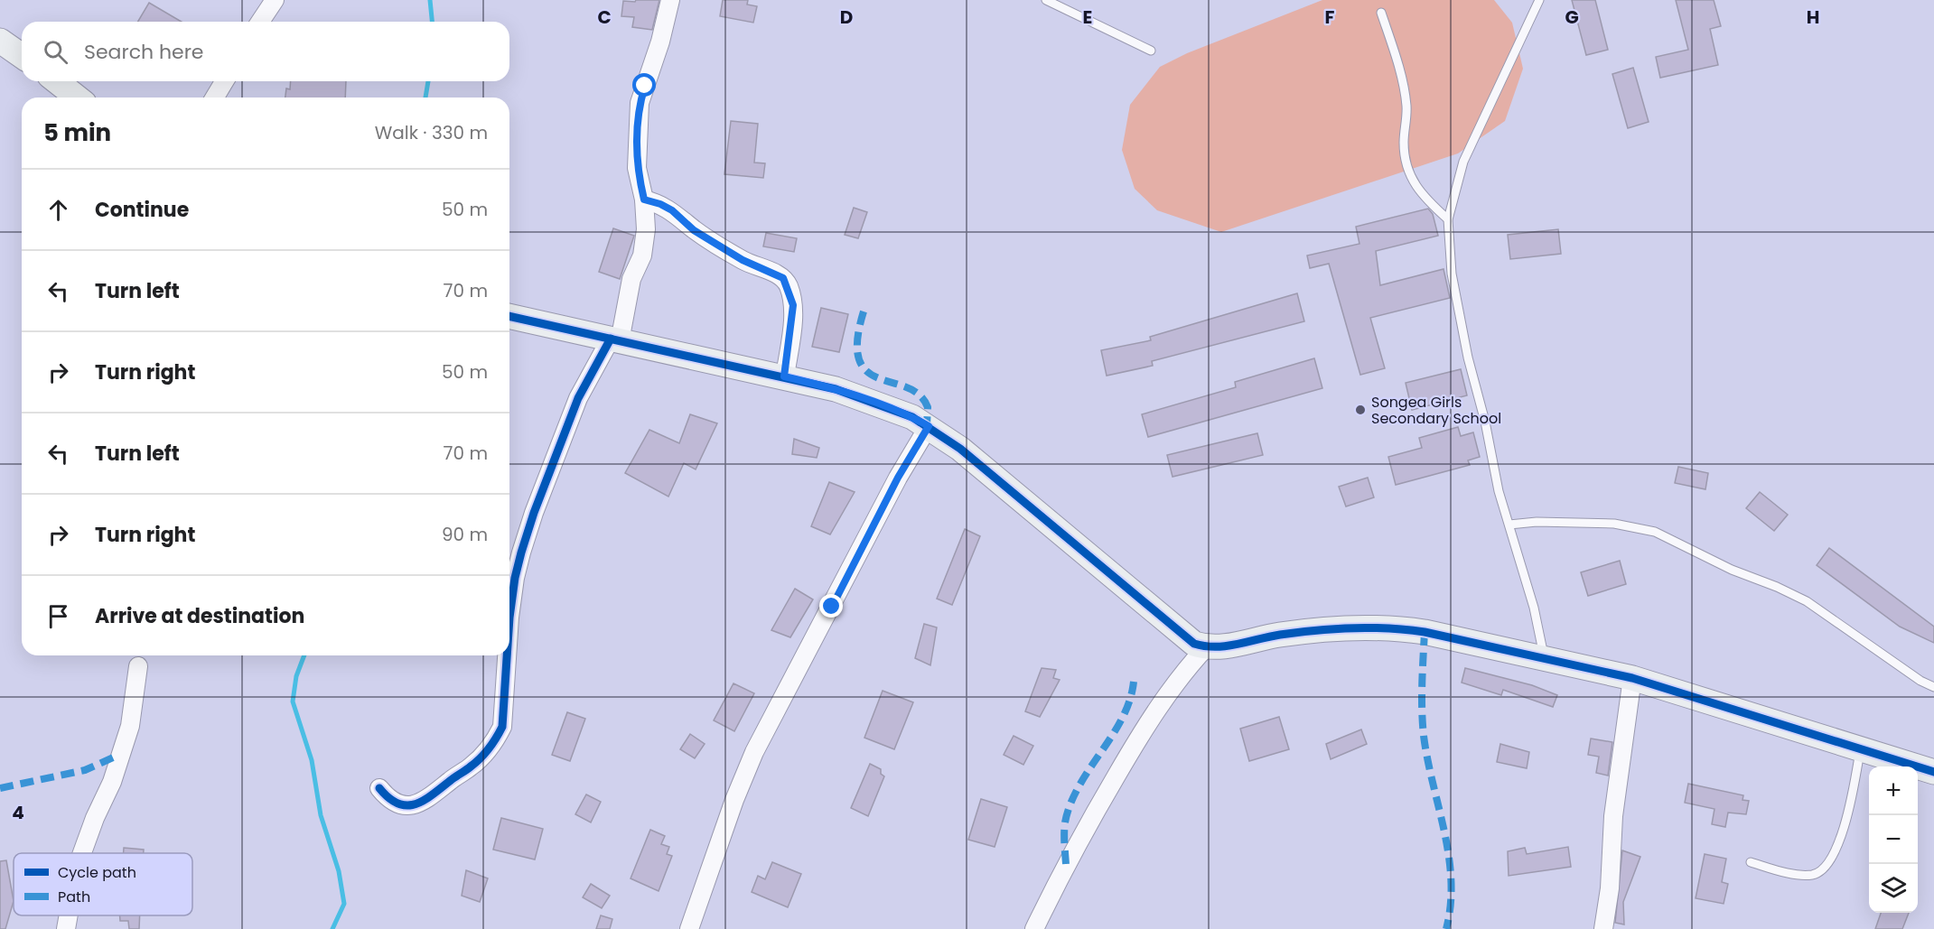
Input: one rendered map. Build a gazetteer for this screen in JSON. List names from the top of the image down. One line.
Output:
{"places":["Songea Girls Secondary School"],"legend":["Cycle path","Path"],"page":{"search":"Search here","heading":["5 min","Walk · 330 m"],"list":[["Continue","50 m"],["Turn left","70 m"],["Turn right","50 m"],["Turn left","70 m"],["Turn right","90 m"],"Arrive at destination"],"map_buttons":["+","−"]},"grid":{"columns":["C","D","E","F","G","H"],"rows":["4"]}}
